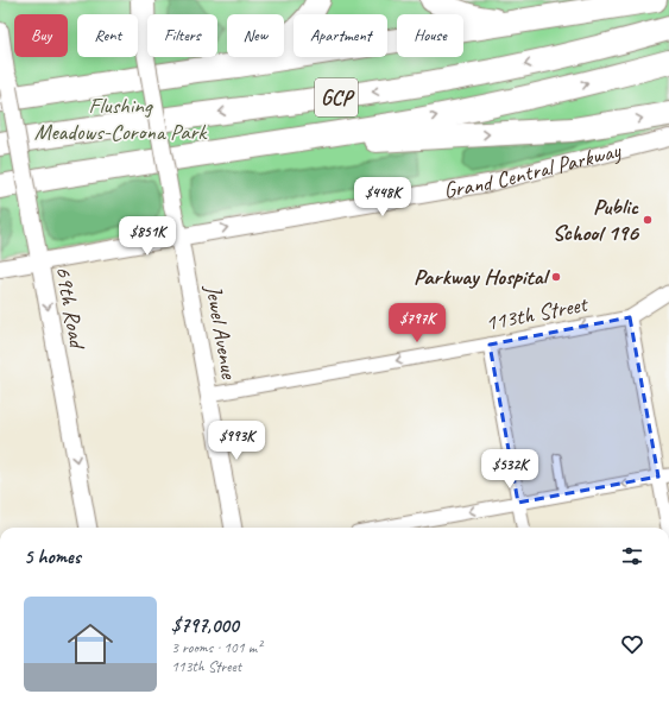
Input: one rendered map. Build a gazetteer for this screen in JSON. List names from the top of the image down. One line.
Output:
{"streets":{"highway":["GCP"],"street":["Grand Central Parkway","69th Road","113th Street","Jewel Avenue"]},"crossings":[["Grand Central Parkway","69th Road"],["Grand Central Parkway","Jewel Avenue"],["113th Street","Jewel Avenue"]],"one_way":["Grand Central Parkway","69th Road","113th Street"],"parks":["Flushing Meadows-Corona Park"],"places":["Public School 196","Parkway Hospital"],"page":{"chip":["Buy","Rent","Filters","New","Apartment","House"],"price":["$448K","$851K","$797K","$993K","$532K"],"heading":"5 homes","list":[{"name":"$797,000","note":"3 rooms · 101 m² · 113th Street"}]}}
